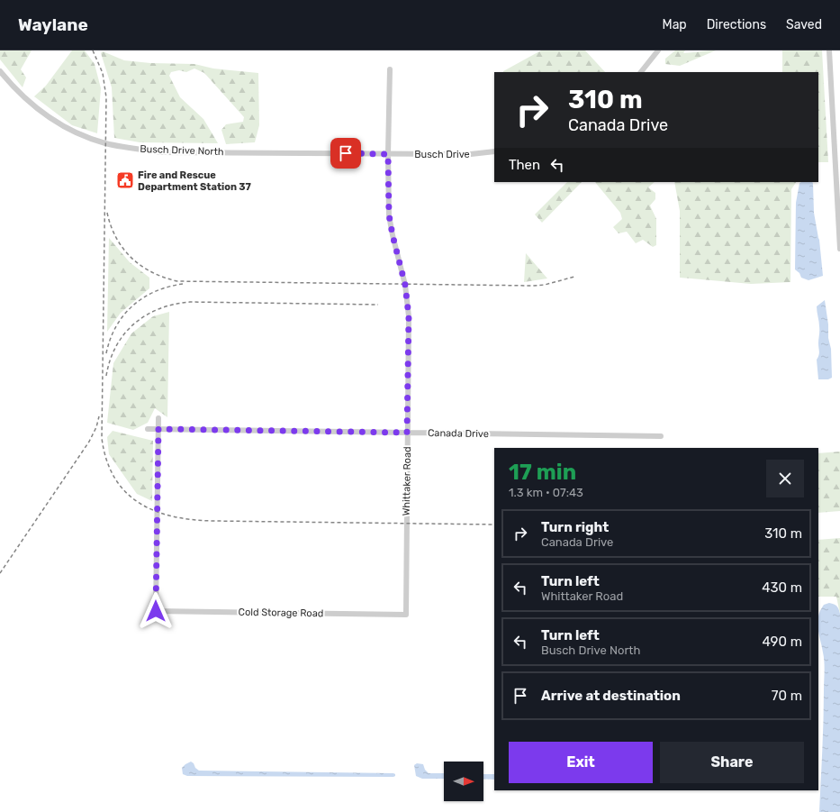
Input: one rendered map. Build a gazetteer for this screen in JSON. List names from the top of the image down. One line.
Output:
{"streets":{"street":["Busch Drive North","Busch Drive","Canada Drive","Whittaker Road","Cold Storage Road"]},"crossings":[["Busch Drive North","Busch Drive"],["Busch Drive North","Whittaker Road"],["Busch Drive","Whittaker Road"],["Canada Drive","Whittaker Road"],["Canada Drive","Cold Storage Road"],["Whittaker Road","Cold Storage Road"]],"places":{"public building":["Fire and Rescue Department Station 37"]},"north":"right","page":{"header":"Waylane","nav":["Map","Directions","Saved"],"turn":["310 m","Canada Drive"],"then":"Then","heading":["17 min","1.3 km · 07:43"],"list":[{"name":"Turn right","note":"Canada Drive","value":"310 m"},{"name":"Turn left","note":"Whittaker Road","value":"430 m"},{"name":"Turn left","note":"Busch Drive North","value":"490 m"},{"name":"Arrive at destination","value":"70 m"}],"buttons":["Exit","Share"]}}
